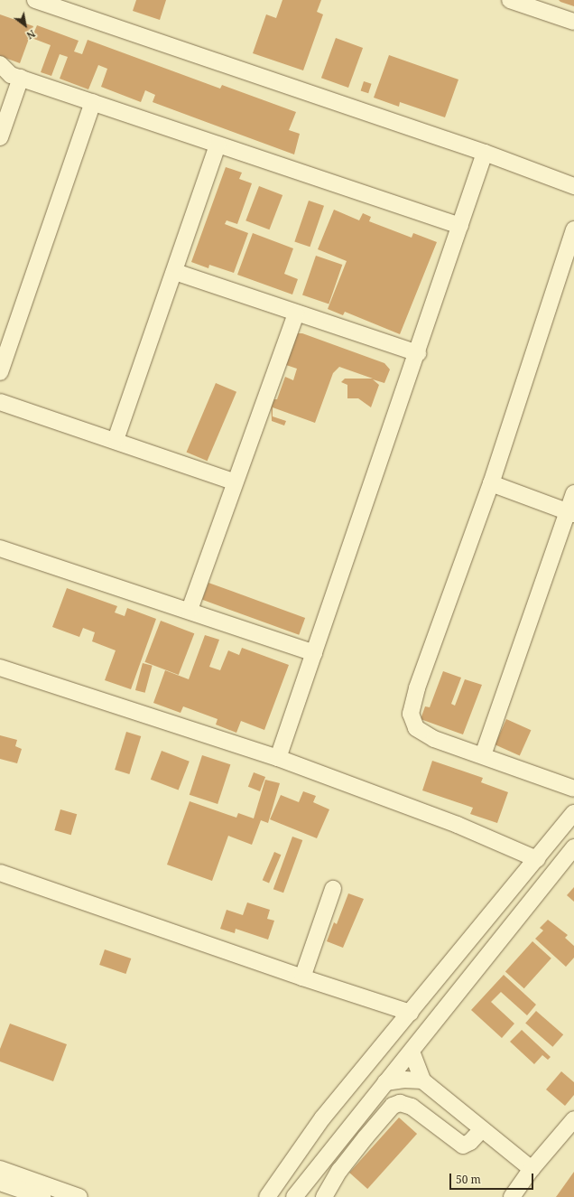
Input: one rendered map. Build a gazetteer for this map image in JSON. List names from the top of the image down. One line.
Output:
{"scale_bar":"50 m","north":"bottom right"}
